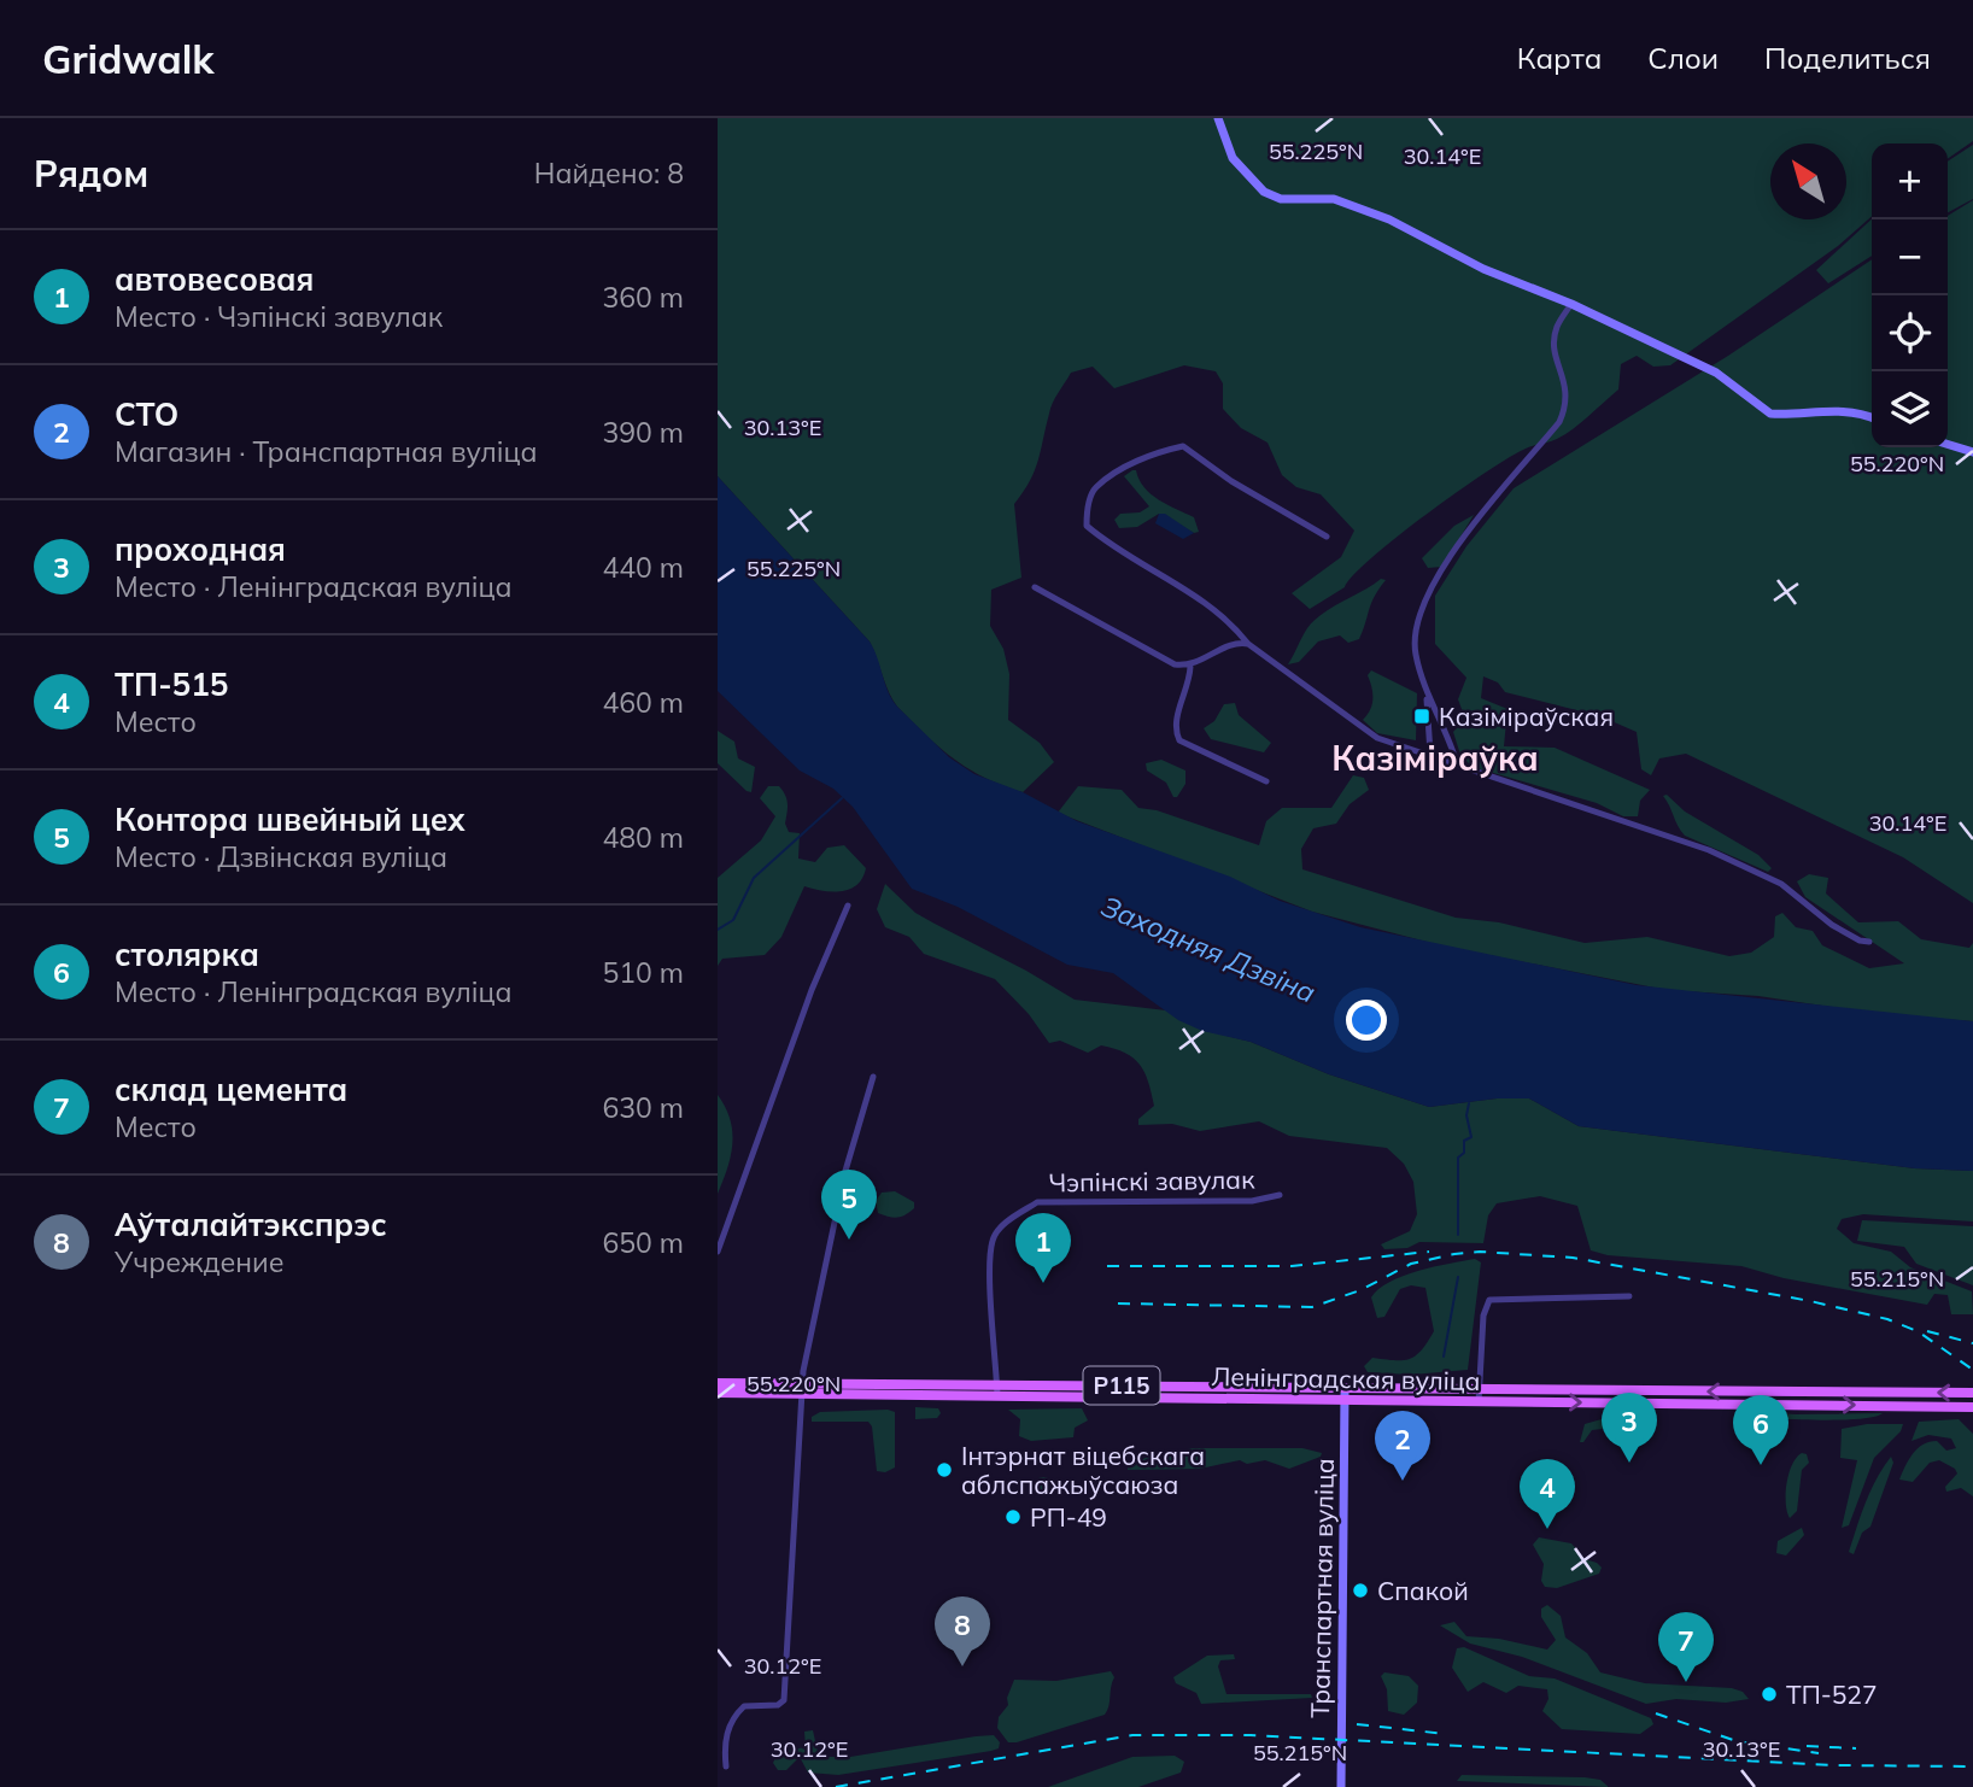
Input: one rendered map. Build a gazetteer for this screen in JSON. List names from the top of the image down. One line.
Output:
{"streets":{"main road":["Ленінградская вуліца","Р115"],"street":["Чэпінскі завулак","Транспартная вуліца"]},"crossings":[["Чэпінскі завулак","Ленінградская вуліца"],["Ленінградская вуліца","Транспартная вуліца"]],"districts":["Казіміраўка"],"water":["Заходняя Дзвіна"],"places":{"transit":["Казіміраўская"],"other":["Інтэрнат віцебскага аблспажыўсаюза","РП-49","Спакой","ТП-527"]},"north":"top left","page":{"header":"Gridwalk","nav":["Карта","Слои","Поделиться"],"heading":["Рядом","Найдено: 8"],"map_buttons":["+","−"],"list":[{"mark":"1","name":"автовесовая","note":"Место · Чэпінскі завулак","value":"360 m"},{"mark":"2","name":"СТО","note":"Магазин · Транспартная вуліца","value":"390 m"},{"mark":"3","name":"проходная","note":"Место · Ленінградская вуліца","value":"440 m"},{"mark":"4","name":"ТП-515","note":"Место","value":"460 m"},{"mark":"5","name":"Контора швейный цех","note":"Место · Дзвінская вуліца","value":"480 m"},{"mark":"6","name":"столярка","note":"Место · Ленінградская вуліца","value":"510 m"},{"mark":"7","name":"склад цемента","note":"Место","value":"630 m"},{"mark":"8","name":"Аўталайтэкспрэс","note":"Учреждение","value":"650 m"}],"pins":["5","1","3","6","2","4","8","7"]},"coordinates":["55.225°N","30.14°E","30.13°E","55.220°N","55.215°N","30.12°E"]}
